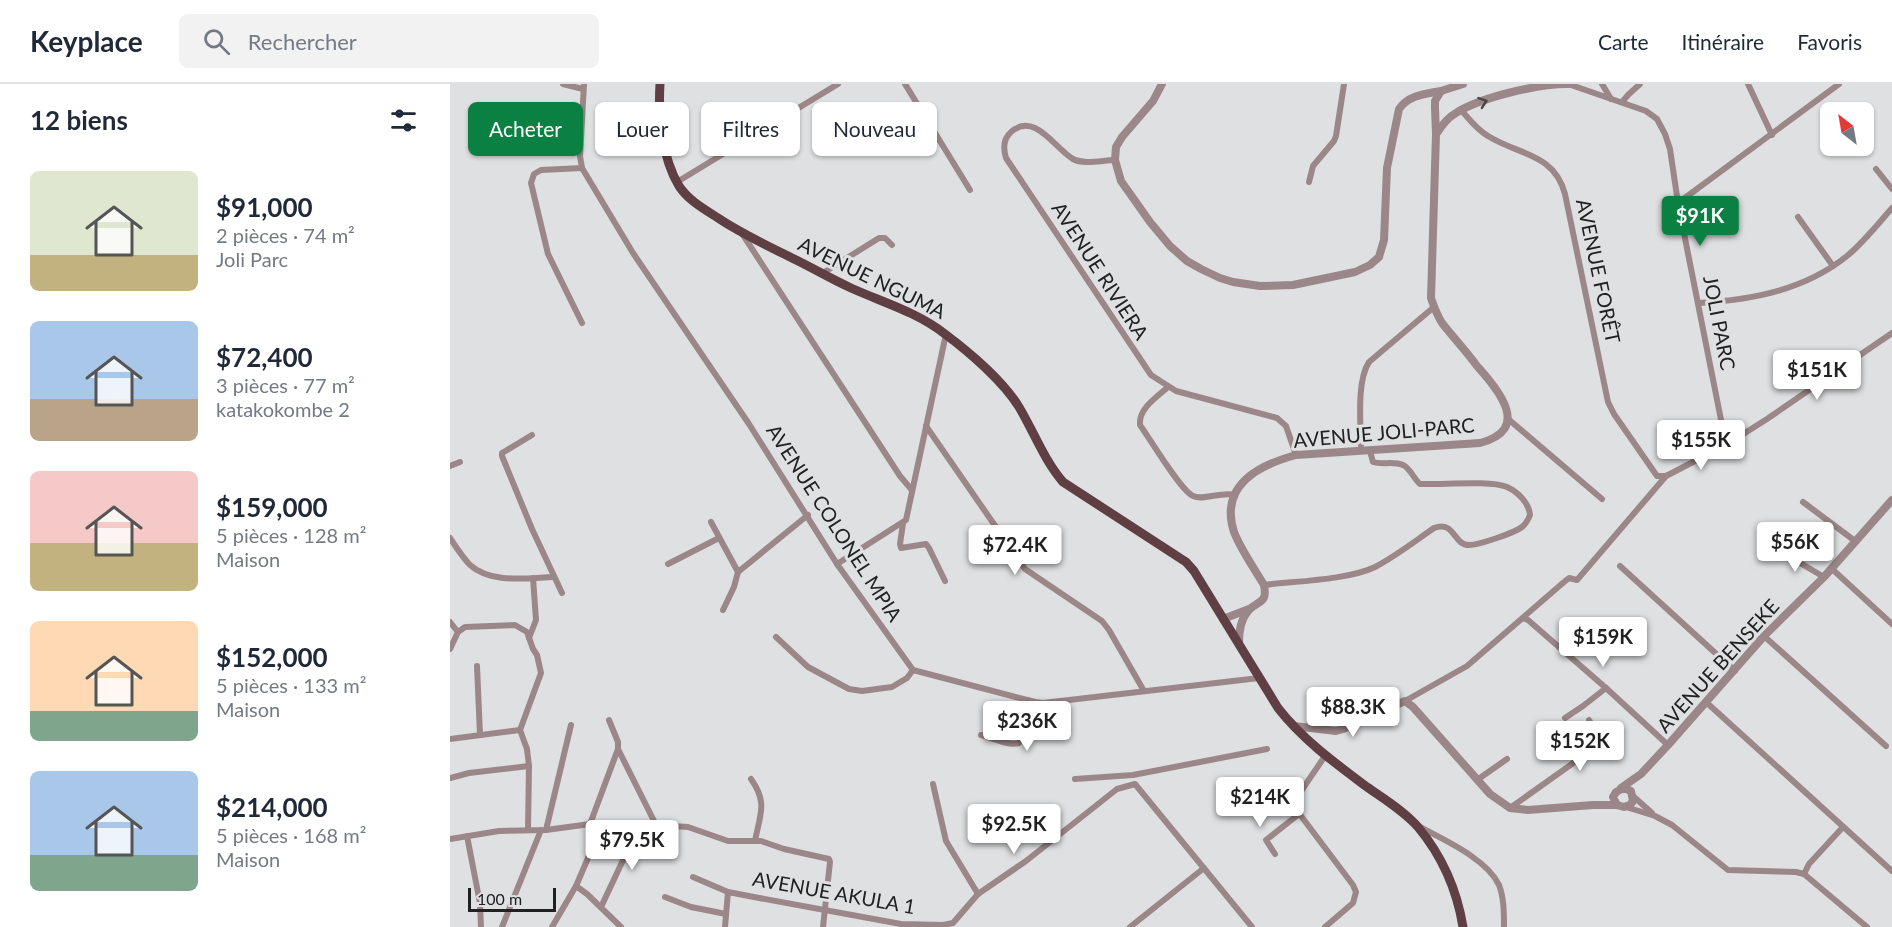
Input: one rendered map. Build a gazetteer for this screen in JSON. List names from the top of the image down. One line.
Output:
{"streets":{"main road":["AVENUE NGUMA"],"street":["AVENUE RIVIERA","AVENUE FORÊT","JOLI PARC","AVENUE JOLI-PARC","AVENUE COLONEL MPIA","AVENUE BENSEKE","AVENUE AKULA 1"]},"crossings":[["AVENUE RIVIERA","AVENUE JOLI-PARC"]],"scale_bar":"100 m","north":"top left","page":{"header":"Keyplace","search":"Rechercher","nav":["Carte","Itinéraire","Favoris"],"heading":"12 biens","chip":["Acheter","Louer","Filtres","Nouveau"],"list":[{"name":"$91,000","note":"2 pièces · 74 m² · Joli Parc"},{"name":"$72,400","note":"3 pièces · 77 m² · katakokombe 2"},{"name":"$159,000","note":"5 pièces · 128 m² · Maison"},{"name":"$152,000","note":"5 pièces · 133 m² · Maison"},{"name":"$214,000","note":"5 pièces · 168 m² · Maison"}],"price":["$91K","$151K","$155K","$56K","$72.4K","$159K","$88.3K","$236K","$152K","$214K","$92.5K","$79.5K"],"scale":"100 m"}}
